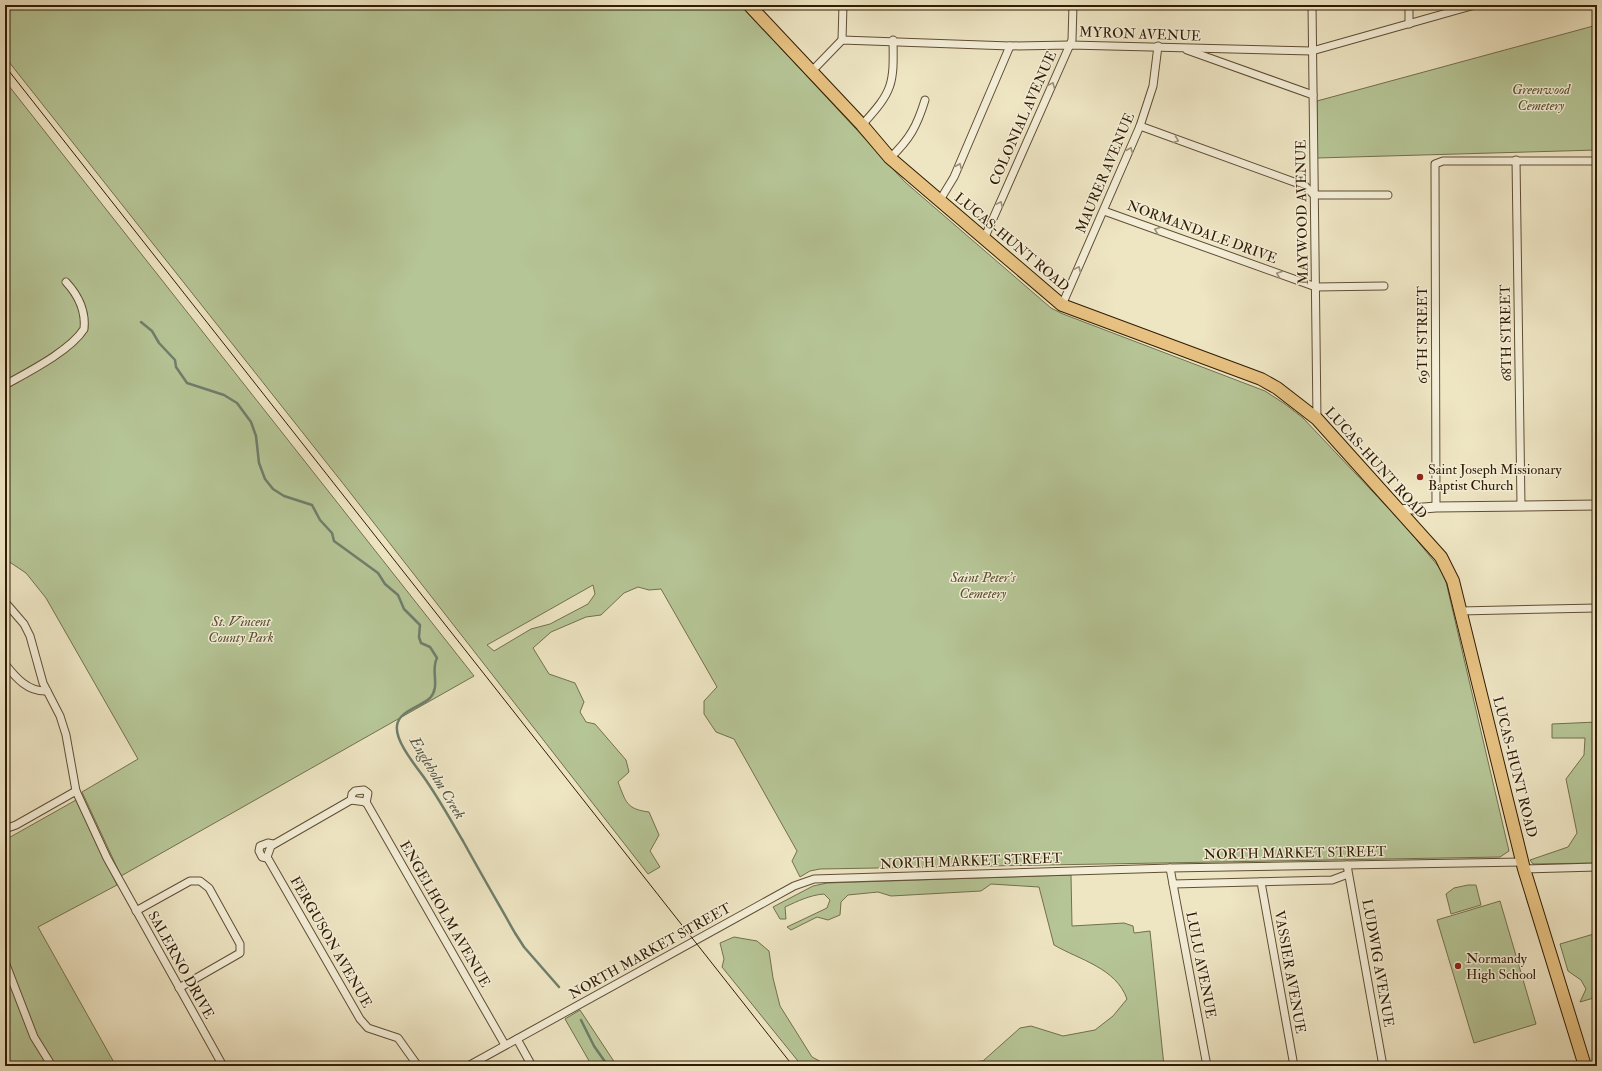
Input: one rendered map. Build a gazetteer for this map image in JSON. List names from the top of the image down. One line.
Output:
{"streets":{"main road":["LUCAS-HUNT ROAD"],"street":["MYRON AVENUE","COLONIAL AVENUE","MAURER AVENUE","MAYWOOD AVENUE","NORMANDALE DRIVE","68TH STREET","69TH STREET","NORTH MARKET STREET","ENGELHOLM AVENUE","FERGUSON AVENUE","LUDWIG AVENUE","SALERNO DRIVE","LULU AVENUE","VASSIER AVENUE"]},"crossings":[["MYRON AVENUE","COLONIAL AVENUE"],["MYRON AVENUE","MAURER AVENUE"],["MYRON AVENUE","MAYWOOD AVENUE"],["COLONIAL AVENUE","LUCAS-HUNT ROAD"],["MAURER AVENUE","NORMANDALE DRIVE"],["MAURER AVENUE","LUCAS-HUNT ROAD"],["MAYWOOD AVENUE","NORMANDALE DRIVE"],["MAYWOOD AVENUE","LUCAS-HUNT ROAD"],["LUCAS-HUNT ROAD","NORTH MARKET STREET"],["68TH STREET","69TH STREET"],["NORTH MARKET STREET","ENGELHOLM AVENUE"],["NORTH MARKET STREET","LUDWIG AVENUE"],["NORTH MARKET STREET","LULU AVENUE"],["ENGELHOLM AVENUE","FERGUSON AVENUE"]],"one_way":["MAURER AVENUE","NORMANDALE DRIVE"],"water":["Engleholm Creek"],"parks":["Greenwood Cemetery","Saint Peter's Cemetery","St. Vincent County Park"],"places":["Saint Joseph Missionary Baptist Church","Normandy High School"]}
